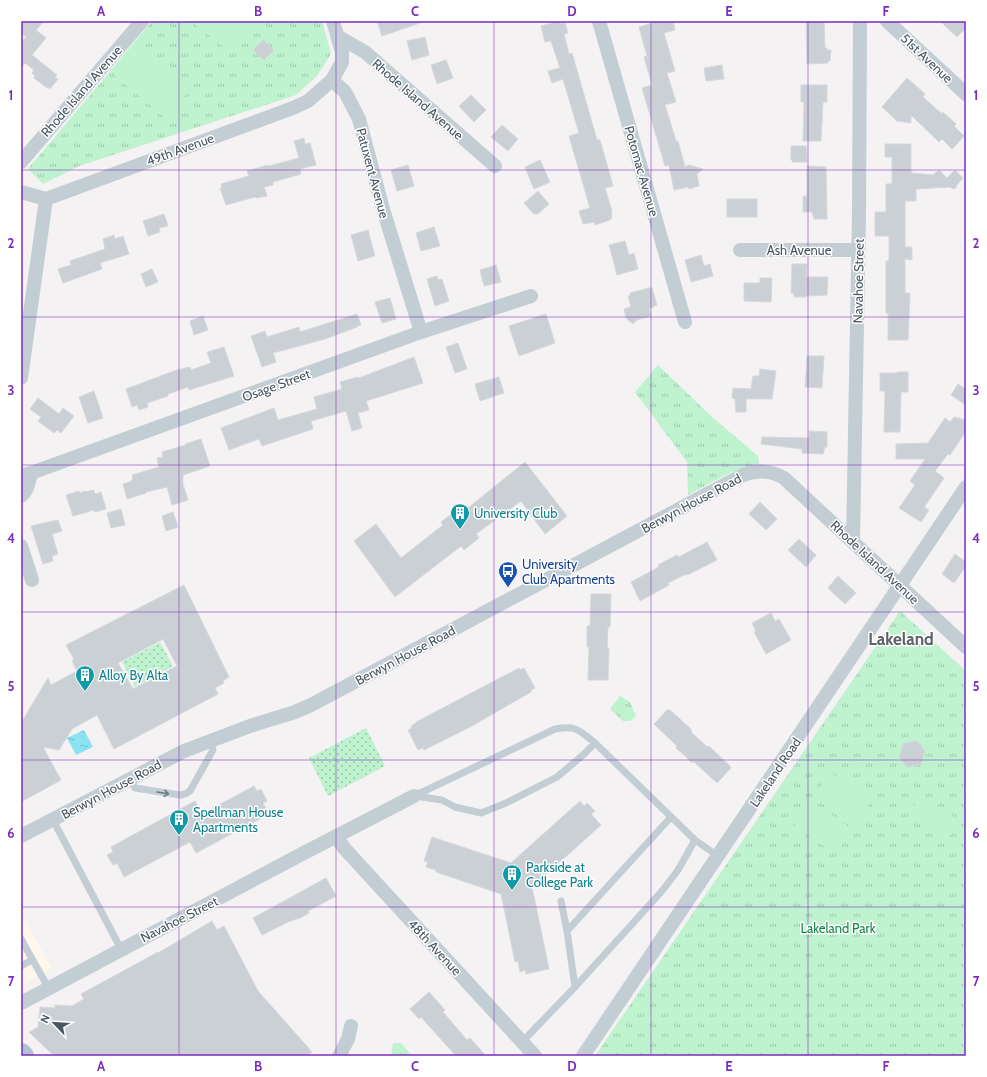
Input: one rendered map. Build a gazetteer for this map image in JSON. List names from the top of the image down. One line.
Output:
{"streets":{"street":["51st Avenue","Rhode Island Avenue","49th Avenue","Potomac Avenue","Patuxent Avenue","Ash Avenue","Navahoe Street","Osage Street","Berwyn House Road","Lakeland Road","48th Avenue"]},"crossings":[["Rhode Island Avenue","Navahoe Street"],["Rhode Island Avenue","Berwyn House Road"],["Rhode Island Avenue","Lakeland Road"],["49th Avenue","Patuxent Avenue"],["Patuxent Avenue","Osage Street"],["Ash Avenue","Navahoe Street"],["Navahoe Street","48th Avenue"]],"districts":["Lakeland"],"parks":["Lakeland Park"],"places":{"building":["University Club","Alloy By Alta","Spellman House Apartments","Parkside at College Park"],"bus stop":["University Club Apartments"]},"north":"top left","grid":{"columns":["A","B","C","D","E","F"],"rows":["1","2","3","4","5","6","7"]}}
